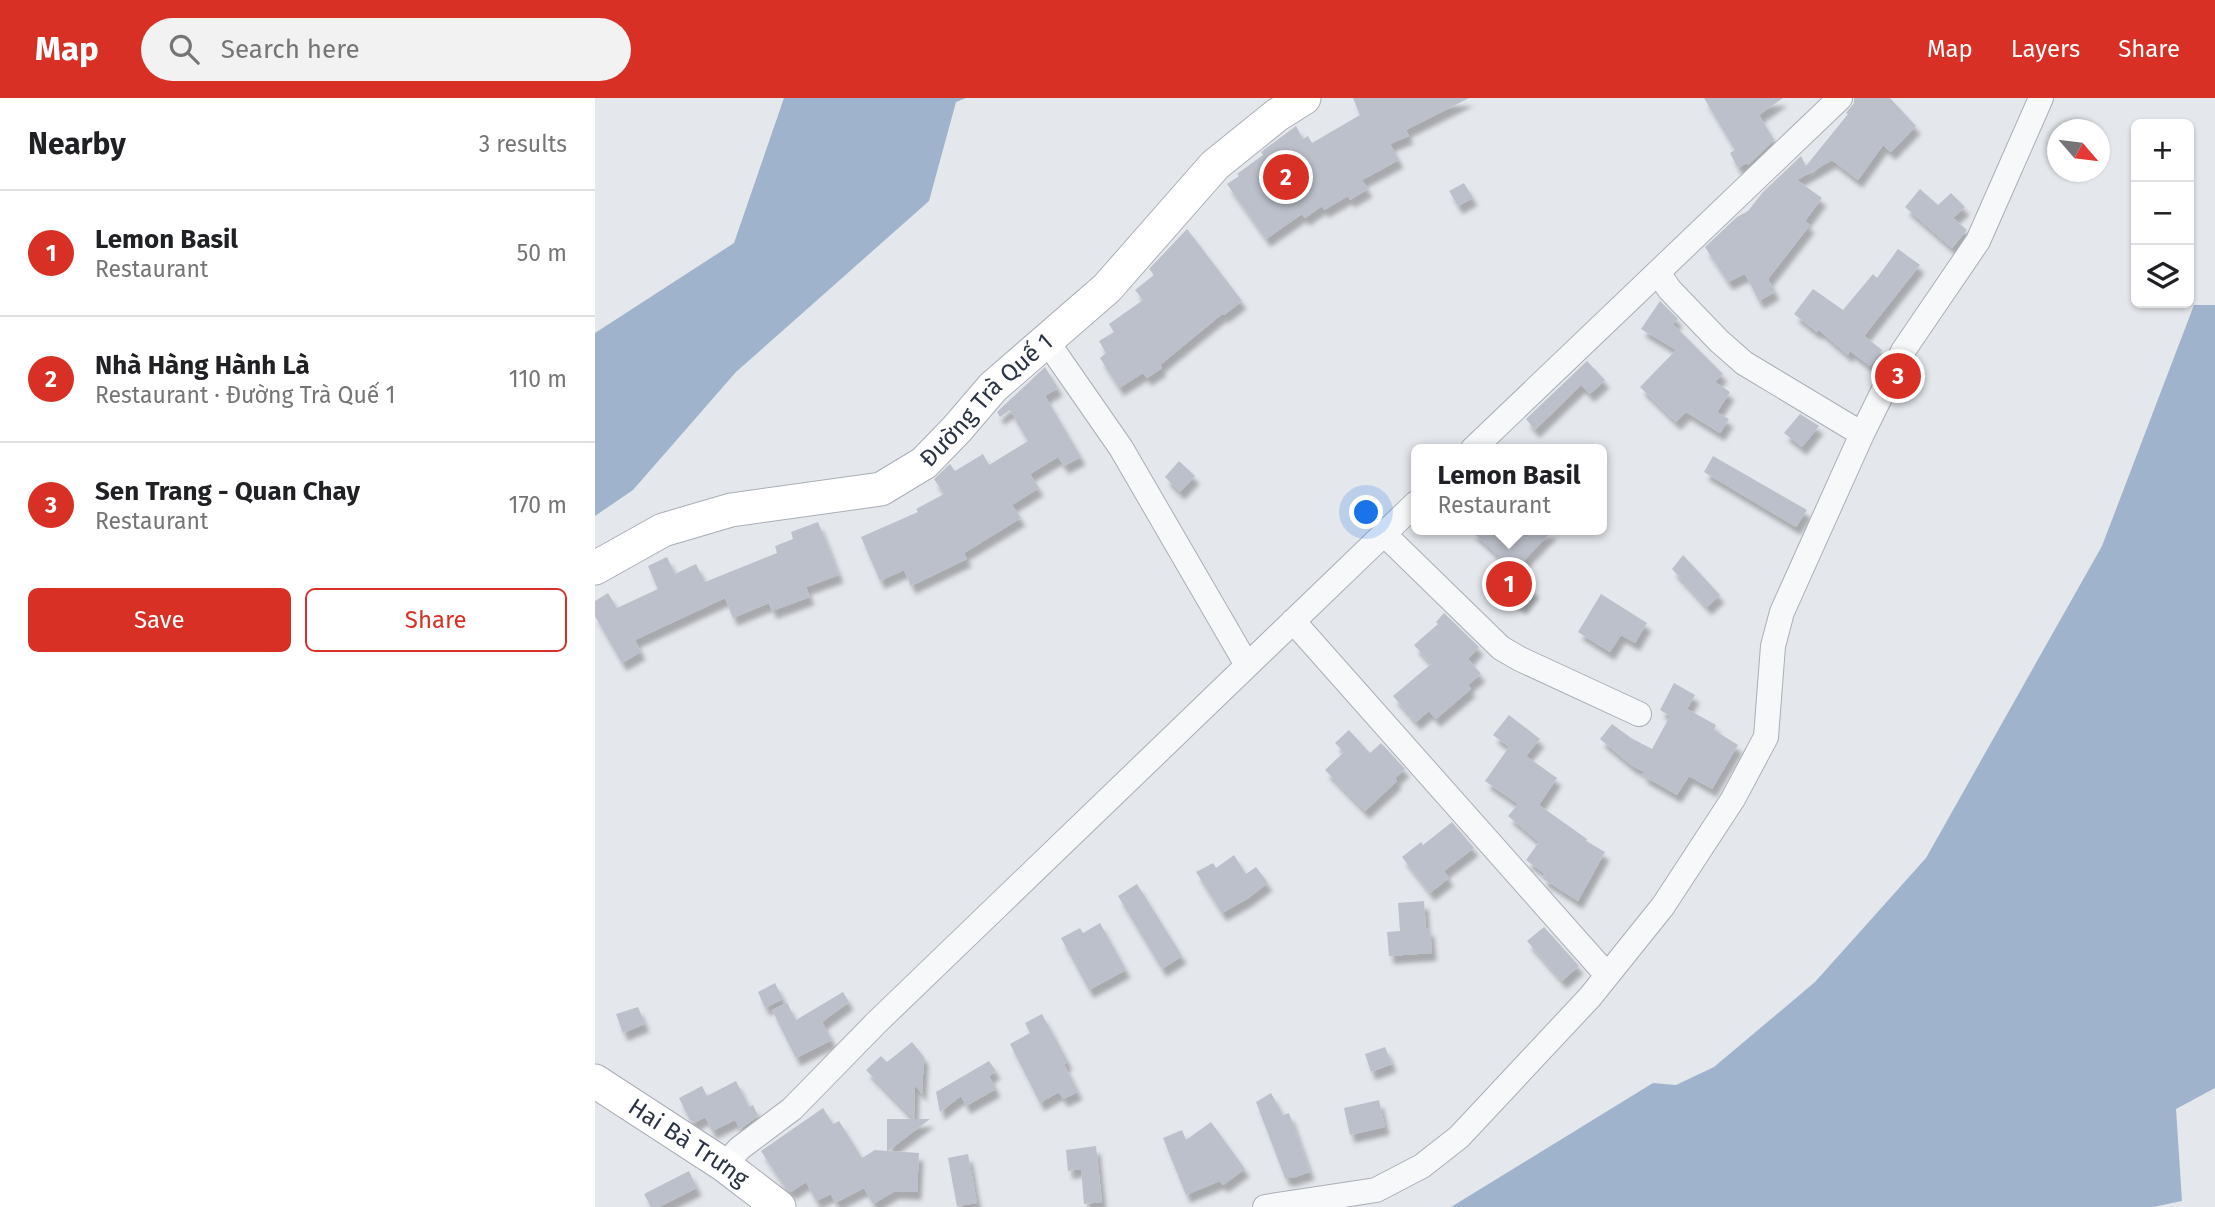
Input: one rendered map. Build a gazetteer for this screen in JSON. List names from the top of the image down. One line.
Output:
{"streets":{"street":["Đường Trà Quế 1","Hai Bà Trưng"]},"north":"bottom right","page":{"header":"Map","search":"Search here","nav":["Map","Layers","Share"],"heading":["Nearby","3 results"],"map_buttons":["+","−"],"pins":["2","3","1"],"list":[{"mark":"1","name":"Lemon Basil","note":"Restaurant","value":"50 m"},{"mark":"2","name":"Nhà Hàng Hành Là","note":"Restaurant · Đường Trà Quế 1","value":"110 m"},{"mark":"3","name":"Sen Trang - Quan Chay","note":"Restaurant","value":"170 m"}],"popup":["Lemon Basil","Restaurant"],"buttons":["Save","Share"]}}
